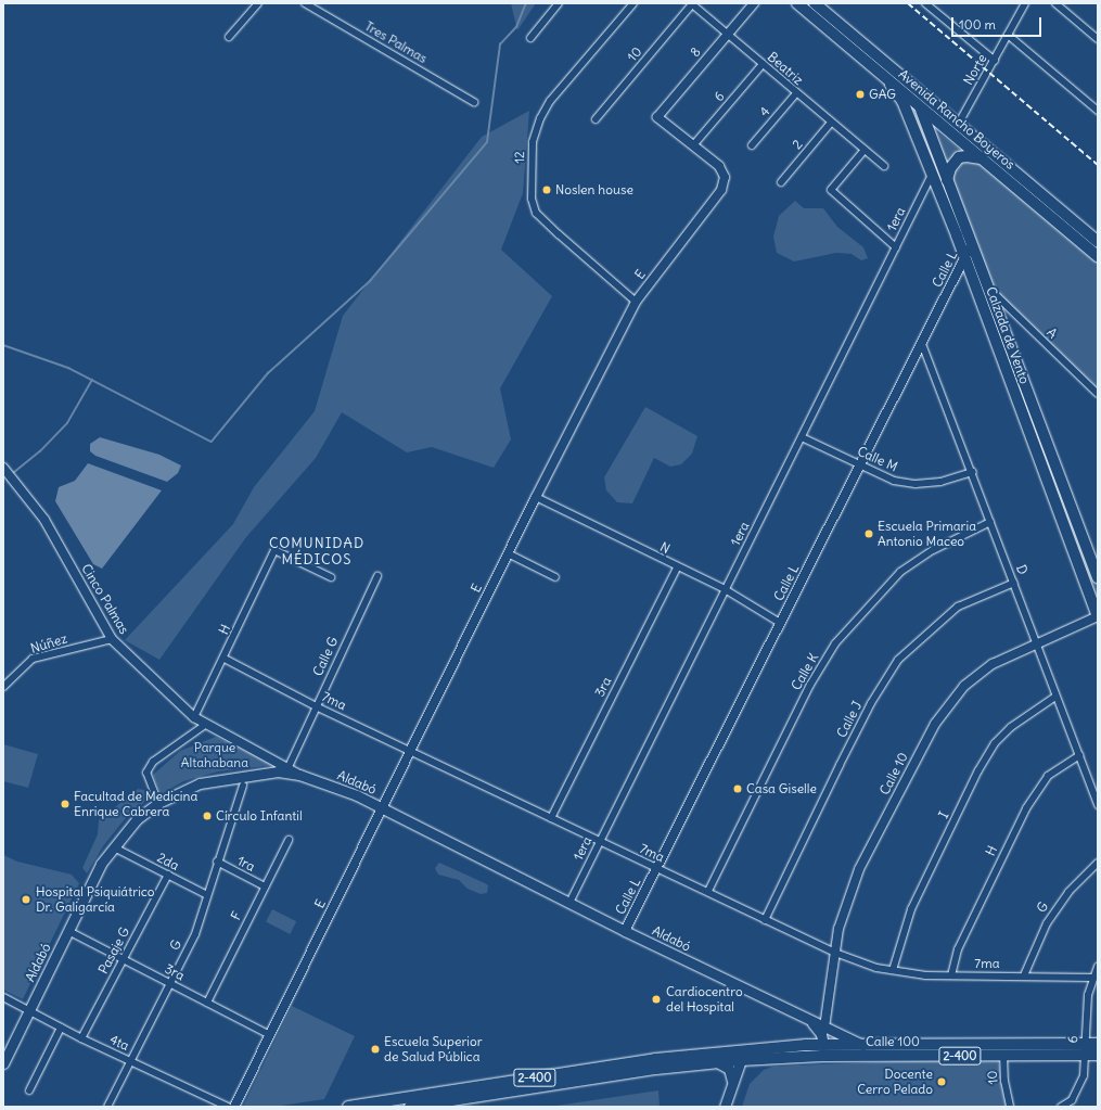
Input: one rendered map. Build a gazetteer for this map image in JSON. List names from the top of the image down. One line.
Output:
{"streets":{"main road":["Avenida Rancho Boyeros","Calzada de Vento","Aldabó","Calle 100","2-400"],"street":["Tres Palmas","8","10","Beatriz","Norte","6","4","2","12","1era","Calle L","E","A","Calle M","N","D","Cinco Palmas","H","Núñez","Calle G","Calle K","3ra","7ma","Calle J","Calle 10","I","2da","1ra","G","F","Pasaje G","4ta"]},"crossings":[["8","Beatriz"],["8","E"],["10","Beatriz"],["10","Calle 100"],["Beatriz","6"],["Beatriz","4"],["Beatriz","2"],["Norte","Avenida Rancho Boyeros"],["6","E"],["6","7ma"],["6","Calle 100"],["Avenida Rancho Boyeros","Calzada de Vento"],["12","E"],["1era","Calzada de Vento"],["1era","Calle M"],["1era","N"],["1era","7ma"],["1era","Aldabó"],["Calle L","Calzada de Vento"],["Calle L","Calle M"],["Calle L","N"],["Calle L","D"],["Calle L","7ma"],["Calle L","Aldabó"],["E","N"],["E","3ra"],["E","7ma"],["E","Aldabó"],["A","Calzada de Vento"],["Calzada de Vento","Calle 10"],["Calle M","D"],["N","3ra"],["D","H"],["D","Calle K"],["D","Calle J"],["D","Calle 10"],["D","I"],["Cinco Palmas","H"],["Cinco Palmas","Núñez"],["Cinco Palmas","Calle G"],["Cinco Palmas","Aldabó"],["H","7ma"],["Calle G","7ma"],["Calle G","Aldabó"],["Calle K","7ma"],["3ra","7ma"],["3ra","Aldabó"],["3ra","G"],["3ra","F"],["3ra","Pasaje G"],["7ma","Calle J"],["7ma","Calle 10"],["7ma","I"],["7ma","G"],["Calle 10","Aldabó"],["Aldabó","Calle 100"],["Aldabó","4ta"],["2da","G"],["2da","Pasaje G"],["1ra","G"],["1ra","F"],["G","4ta"],["Pasaje G","4ta"],["Calle 100","2-400"]],"districts":["COMUNIDAD MÉDICOS"],"parks":["Parque Altahabana"],"places":["GAG","Noslen house","Escuela Primaria Antonio Maceo","Casa Giselle","Facultad de Medicina Enrique Cabrera","Círculo Infantil","Hospital Psiquiátrico Dr. Galigarcía","Cardiocentro del Hospital","Escuela Superior de Salud Pública","Docente Cerro Pelado"],"scale_bar":"100 m"}
